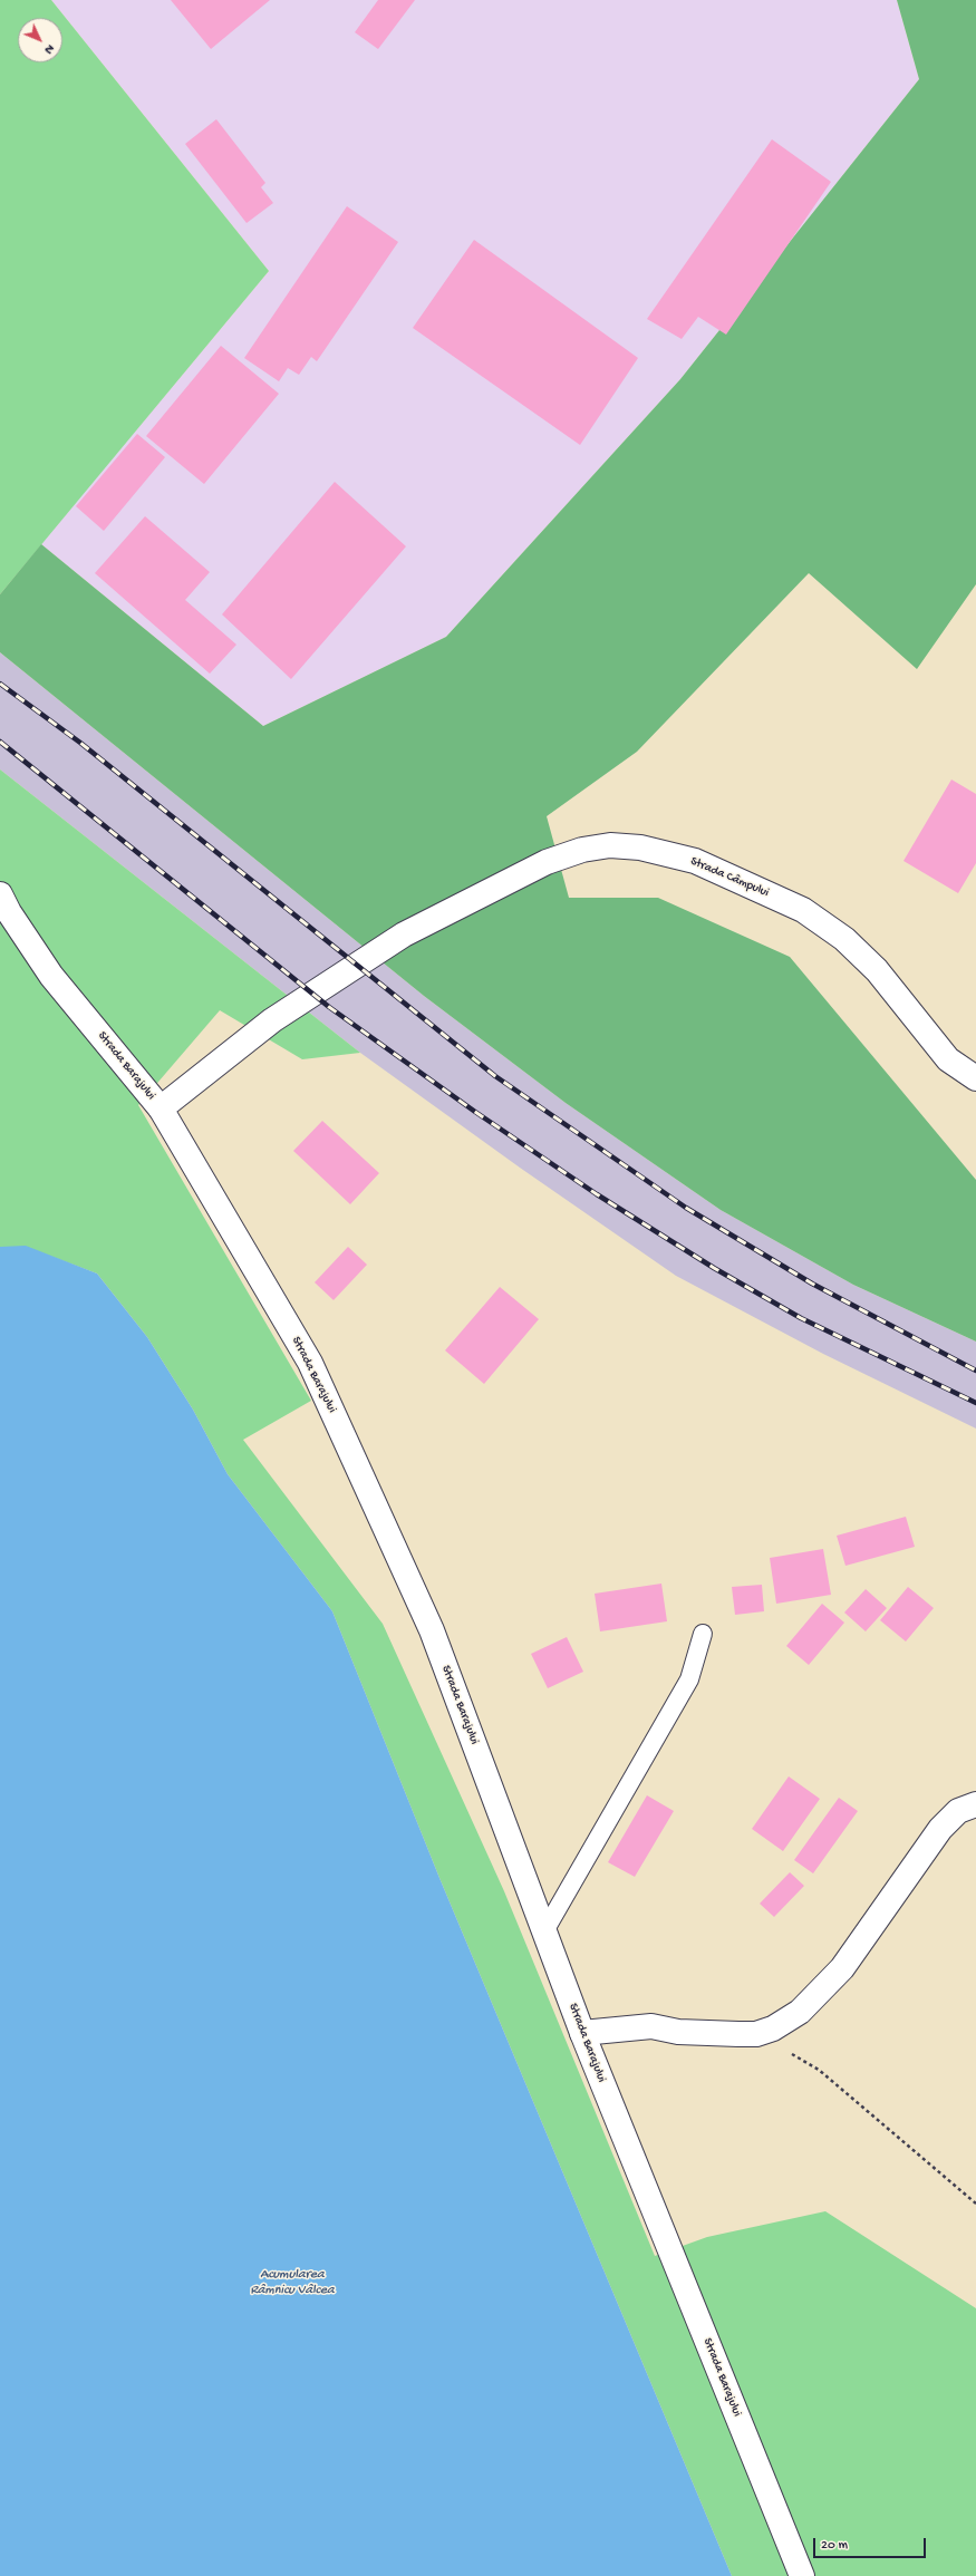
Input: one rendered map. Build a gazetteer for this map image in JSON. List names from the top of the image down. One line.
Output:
{"streets":{"street":["Strada Câmpului","Strada Barajului"]},"crossings":[["Strada Câmpului","Strada Barajului"]],"water":["Acumularea Râmnicu Vâlcea"],"scale_bar":"20 m","north":"bottom right"}
